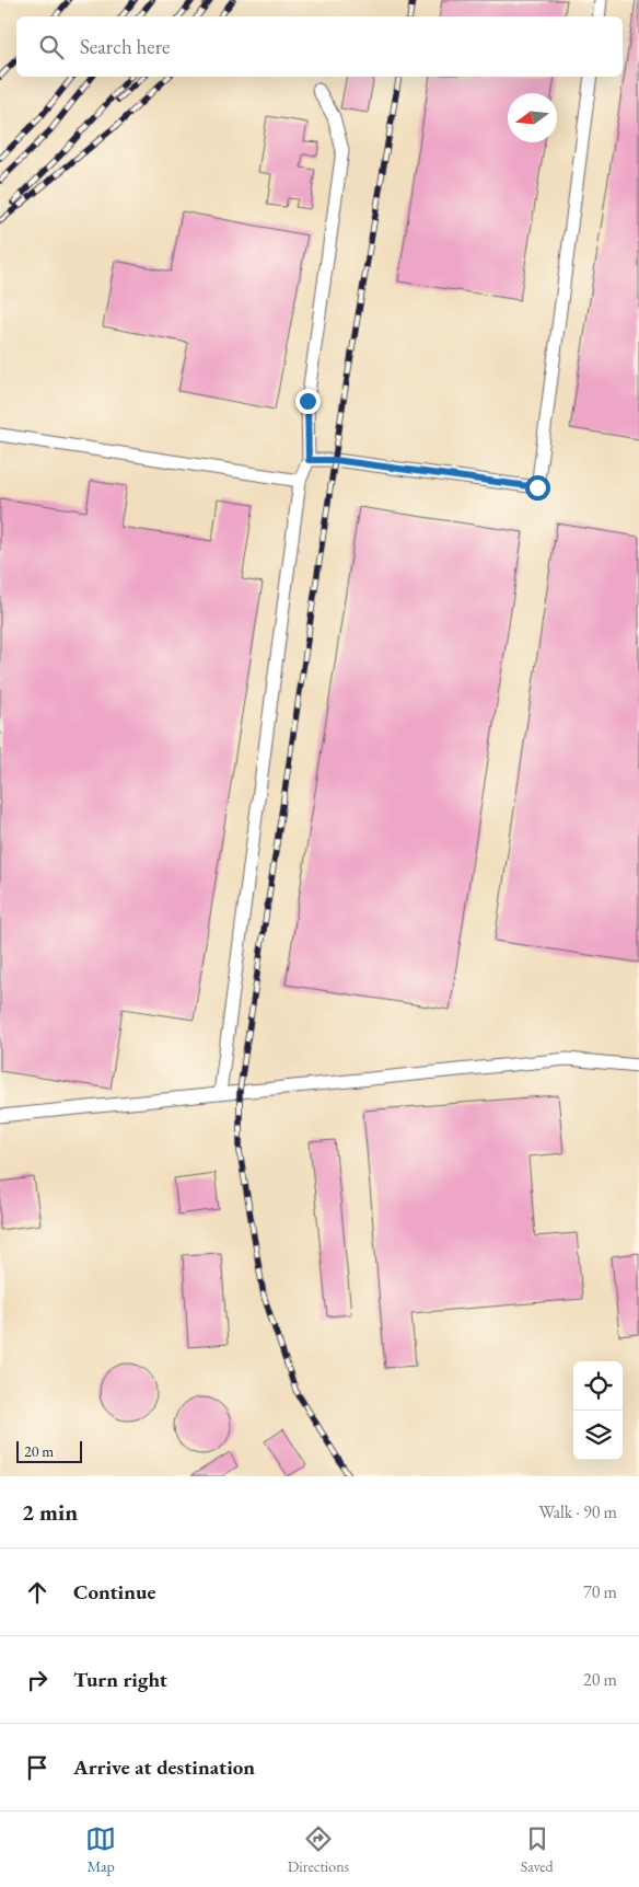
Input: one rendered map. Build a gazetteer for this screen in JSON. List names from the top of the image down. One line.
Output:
{"scale_bar":"20 m","north":"left","page":{"search":"Search here","scale":"20 m","heading":["2 min","Walk · 90 m"],"list":[["Continue","70 m"],["Turn right","20 m"],"Arrive at destination"],"nav":["Map","Directions","Saved"]}}
